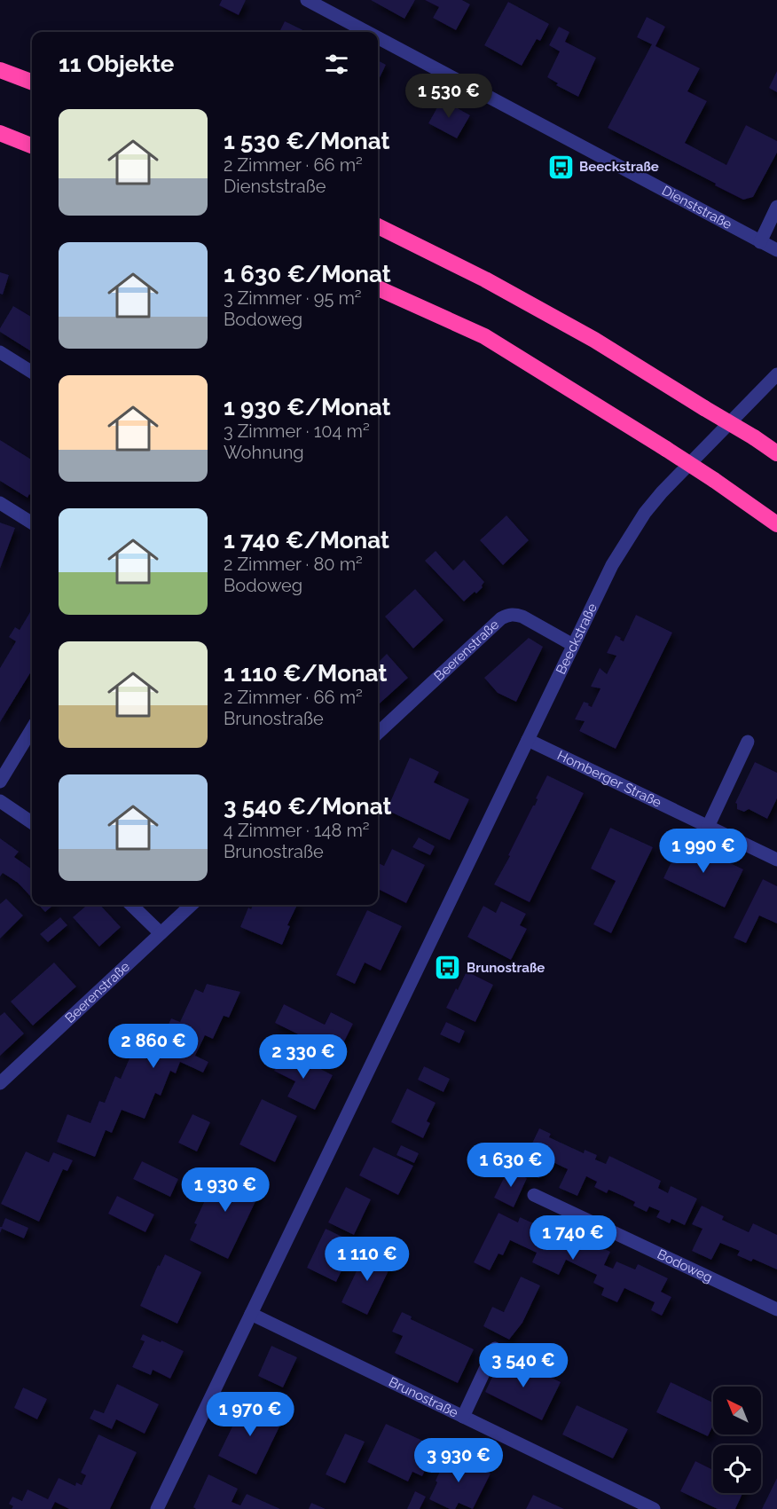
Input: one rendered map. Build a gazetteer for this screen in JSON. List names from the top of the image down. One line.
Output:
{"streets":{"street":["Dienststraße","Beeckstraße","Beerenstraße","Homberger Straße","Bodoweg","Brunostraße"]},"crossings":[["Beeckstraße","Beerenstraße"],["Beeckstraße","Homberger Straße"],["Beeckstraße","Brunostraße"]],"places":{"bus stop":["Beeckstraße","Brunostraße"]},"north":"top left","page":{"heading":"11 Objekte","price":["1 530 €","1 990 €","2 860 €","2 330 €","1 630 €","1 930 €","1 740 €","1 110 €","3 540 €","1 970 €","3 930 €"],"list":[{"name":"1 530 €/Monat","note":"2 Zimmer · 66 m² · Dienststraße"},{"name":"1 630 €/Monat","note":"3 Zimmer · 95 m² · Bodoweg"},{"name":"1 930 €/Monat","note":"3 Zimmer · 104 m² · Wohnung"},{"name":"1 740 €/Monat","note":"2 Zimmer · 80 m² · Bodoweg"},{"name":"1 110 €/Monat","note":"2 Zimmer · 66 m² · Brunostraße"},{"name":"3 540 €/Monat","note":"4 Zimmer · 148 m² · Brunostraße"}]}}
